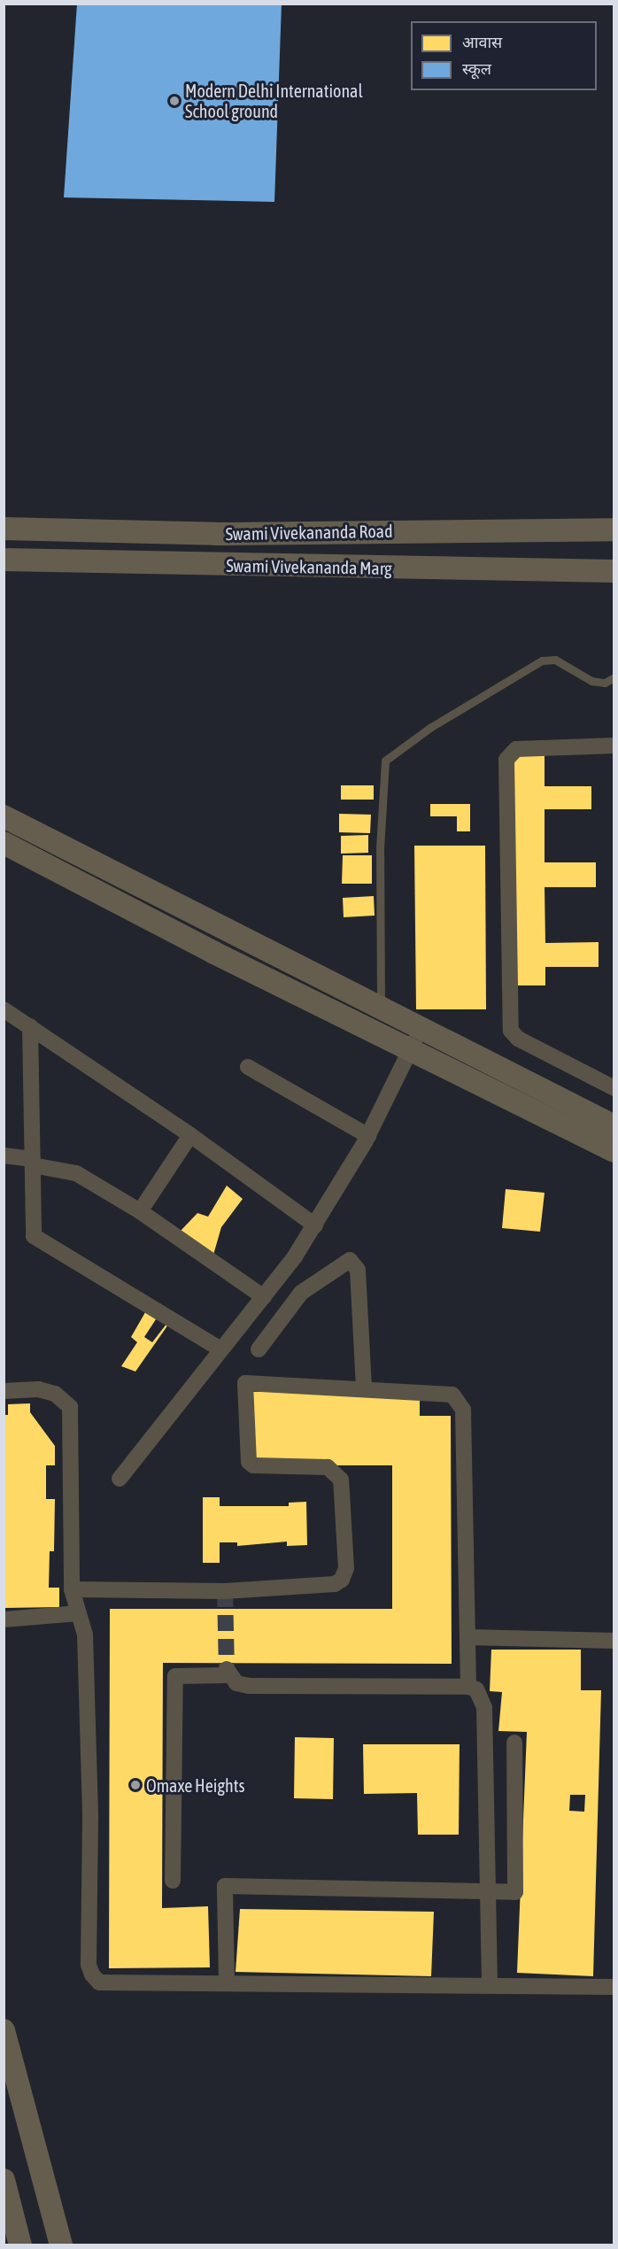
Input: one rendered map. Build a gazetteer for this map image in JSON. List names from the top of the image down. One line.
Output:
{"streets":{"street":["Swami Vivekananda Road","Swami Vivekananda Marg"]},"places":["Modern Delhi International School ground","Omaxe Heights"],"legend":["आवास","स्कूल"]}
